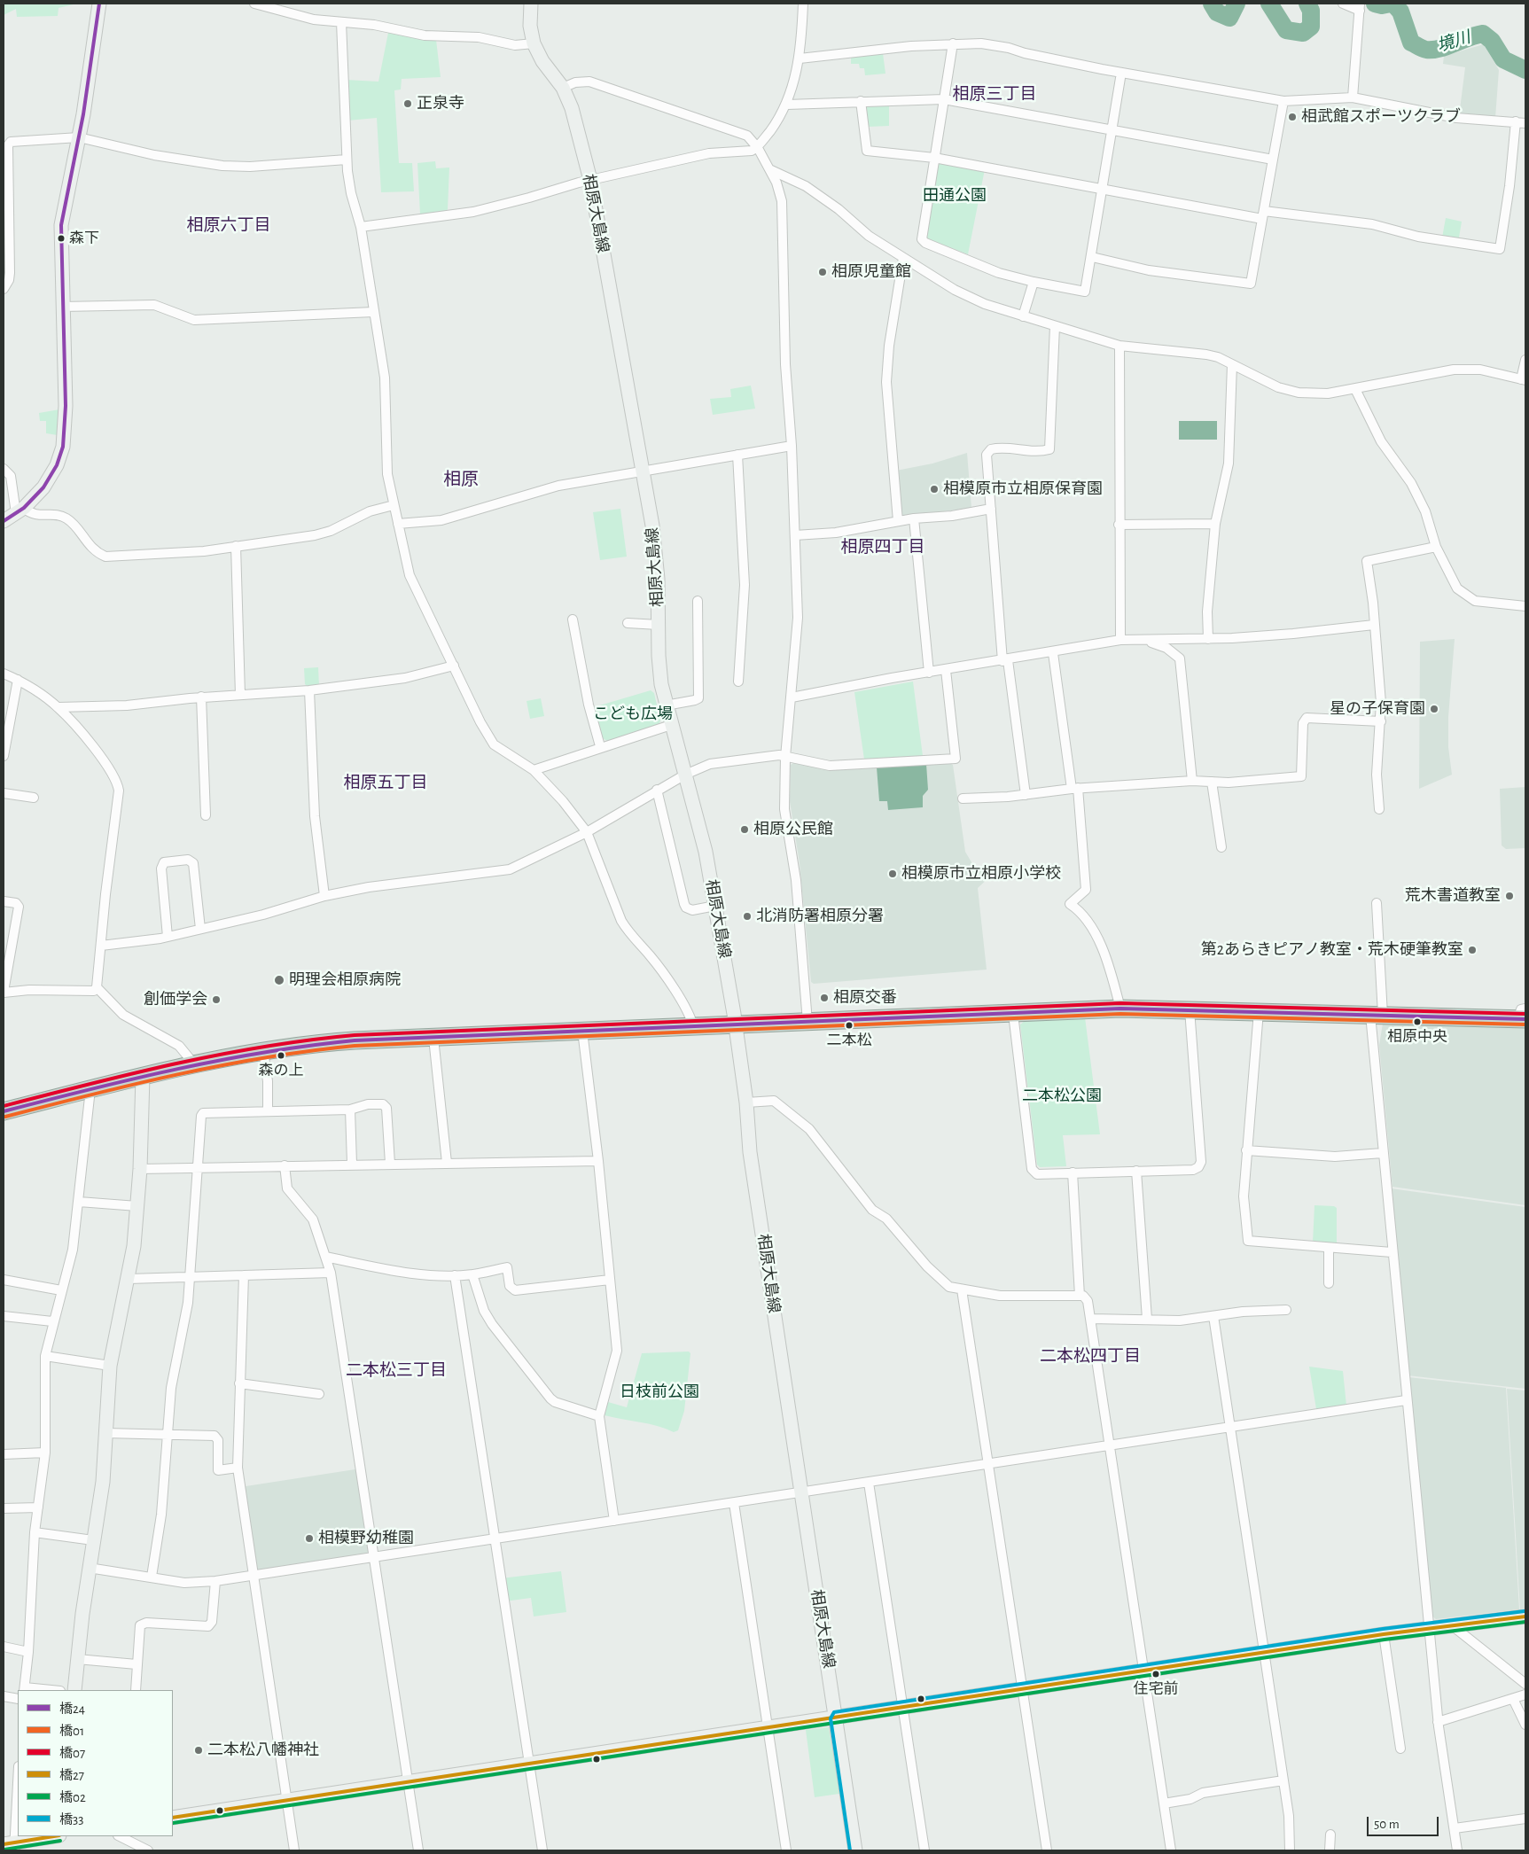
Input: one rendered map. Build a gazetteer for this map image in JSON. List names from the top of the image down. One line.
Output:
{"streets":{"street":["相原大島線"]},"districts":["相原三丁目","相原六丁目","相原","相原四丁目","相原五丁目","二本松四丁目","二本松三丁目"],"water":["境川"],"parks":["田通公園","こども広場","二本松公園","日枝前公園"],"places":["正泉寺","相武館スポーツクラブ","森下","相原児童館","相模原市立相原保育園","星の子保育園","相原公民館","相模原市立相原小学校","荒木書道教室","北消防署相原分署","第2あらきピアノ教室・荒木硬筆教室","明理会相原病院","相原交番","創価学会","相原中央","二本松","森の上","相模野幼稚園","住宅前","二本松八幡神社"],"lines":["transit line 橋24","transit line 橋07","transit line 橋01","transit line 橋33","transit line 橋27","transit line 橋02"],"legend":["橋24","橋01","橋07","橋27","橋02","橋33"],"scale_bar":"50 m"}
